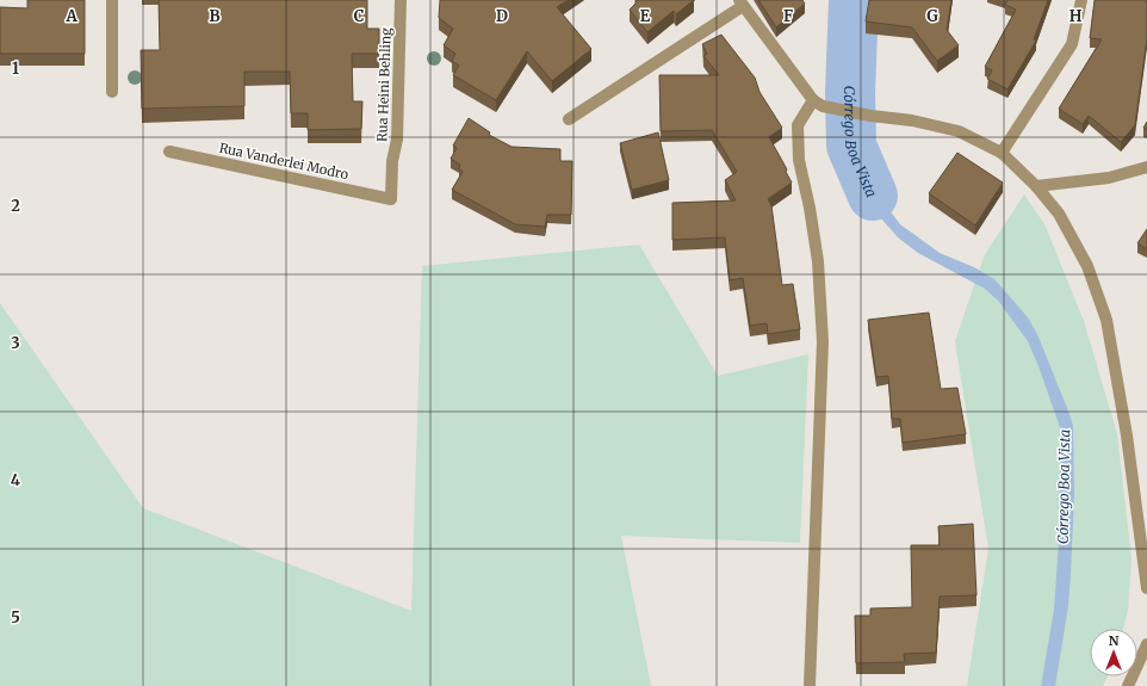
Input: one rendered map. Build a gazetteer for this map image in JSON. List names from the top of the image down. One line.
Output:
{"streets":{"street":["Rua Heini Behling","Rua Vanderlei Modro"]},"crossings":[["Rua Heini Behling","Rua Vanderlei Modro"]],"water":["Córrego Boa Vista"],"north":"top","grid":{"columns":["A","B","C","D","E","F","G","H"],"rows":["1","2","3","4","5"]}}
